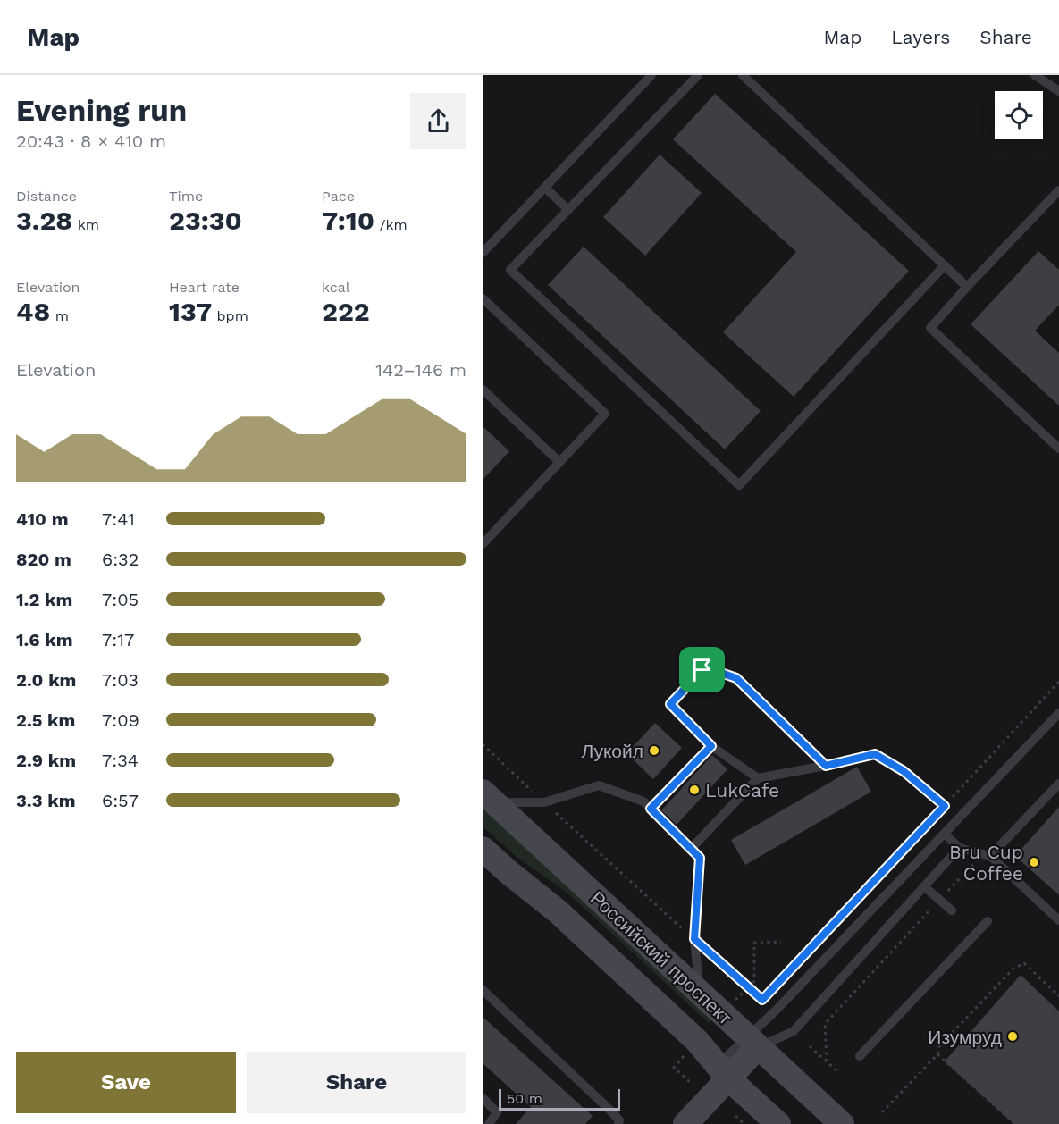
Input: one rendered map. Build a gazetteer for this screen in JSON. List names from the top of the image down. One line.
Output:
{"streets":{"main road":["Российский проспект"]},"places":["Лукойл","LukCafe","Bru Cup Coffee","Изумруд"],"scale_bar":"50 m","page":{"header":"Map","nav":["Map","Layers","Share"],"heading":["Evening run","20:43 · 8 × 410 m"],"stats":[["Distance","3.28 km"],["Time","23:30"],["Pace","7:10 /km"],["Elevation","48 m"],["Heart rate","137 bpm"],["kcal","222"]],"chart":["Elevation","142–146 m"],"list":[{"name":"410 m","note":"7:41"},{"name":"820 m","note":"6:32"},{"name":"1.2 km","note":"7:05"},{"name":"1.6 km","note":"7:17"},{"name":"2.0 km","note":"7:03"},{"name":"2.5 km","note":"7:09"},{"name":"2.9 km","note":"7:34"},{"name":"3.3 km","note":"6:57"}],"buttons":["Save","Share"],"scale":"50 m"}}
